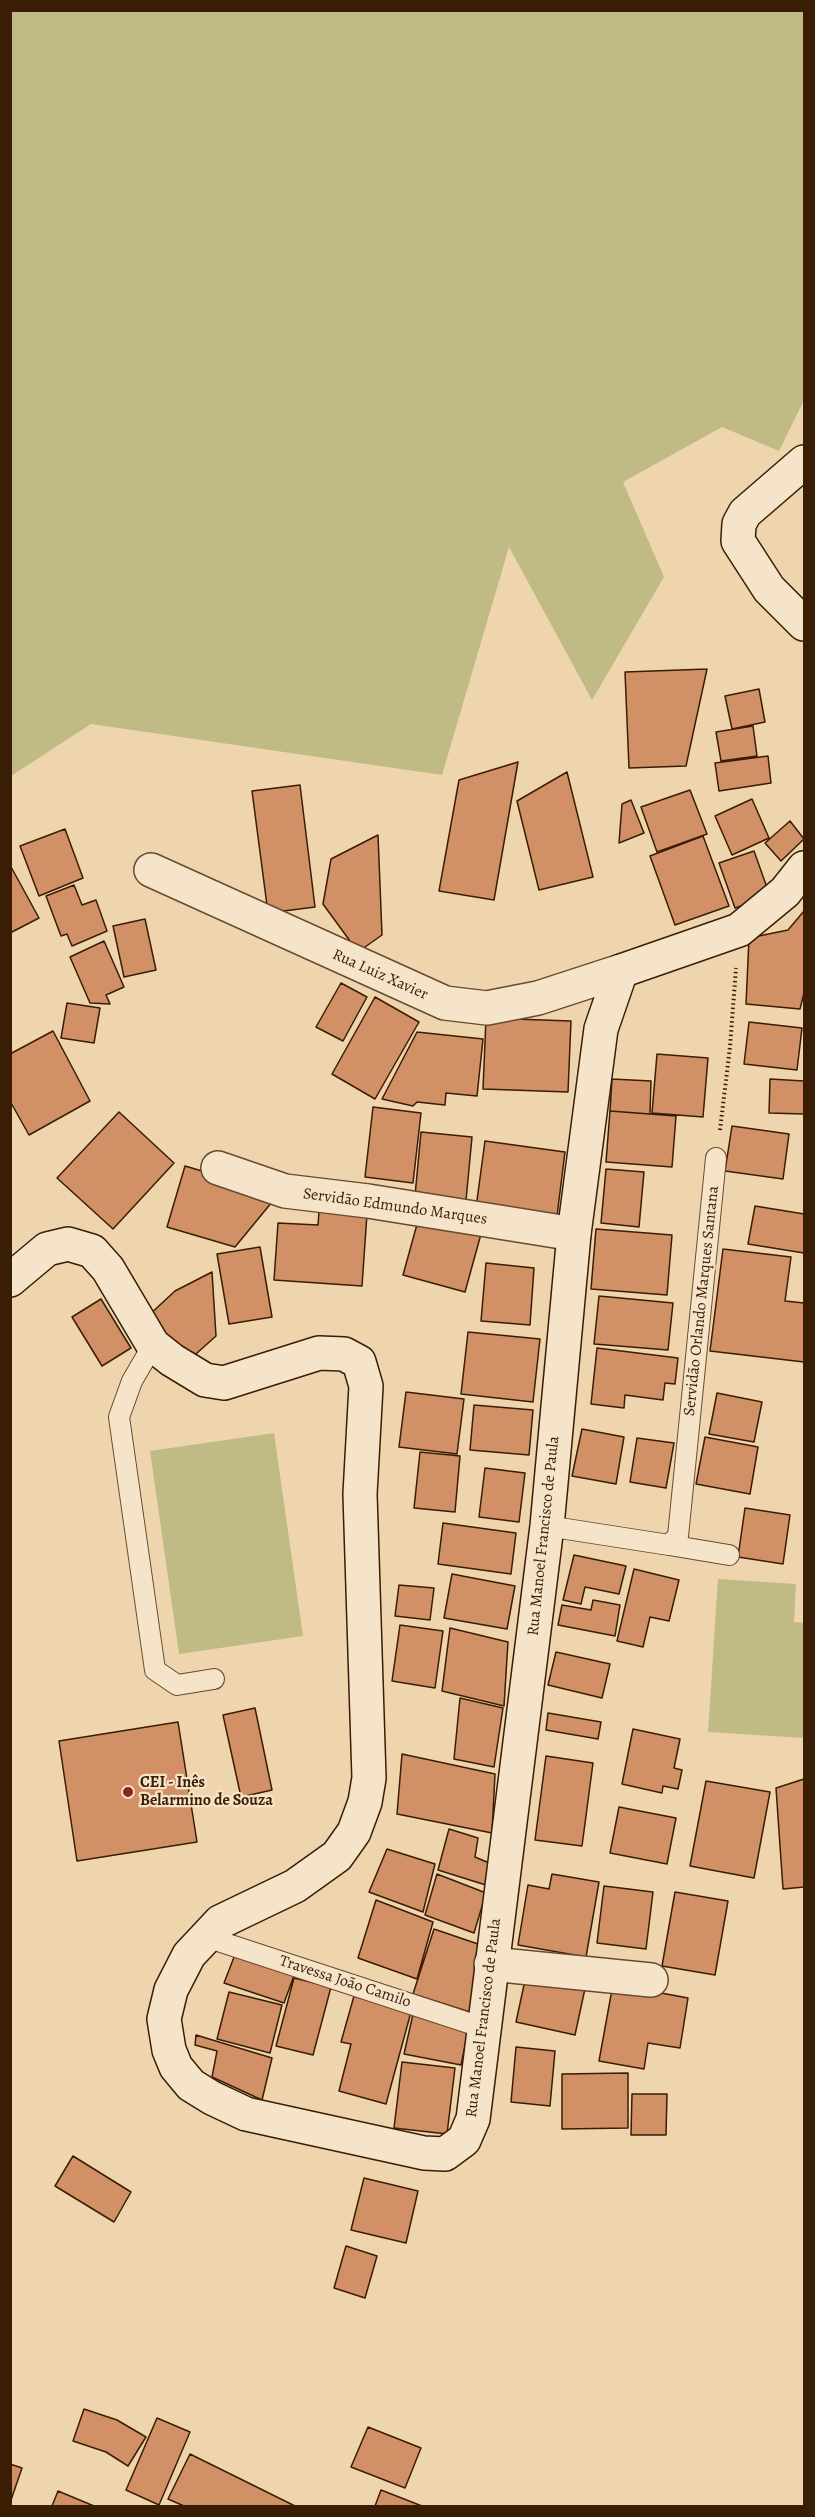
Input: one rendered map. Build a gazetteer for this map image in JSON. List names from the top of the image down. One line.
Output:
{"streets":{"street":["Rua Luiz Xavier","Servidão Edmundo Marques","Rua Manoel Francisco de Paula"],"lane":["Servidão Orlando Marques Santana","Travessa João Camilo"]},"crossings":[["Rua Luiz Xavier","Rua Manoel Francisco de Paula"],["Servidão Edmundo Marques","Rua Manoel Francisco de Paula"],["Rua Manoel Francisco de Paula","Travessa João Camilo"]],"places":["CEI - Inês Belarmino de Souza"]}
